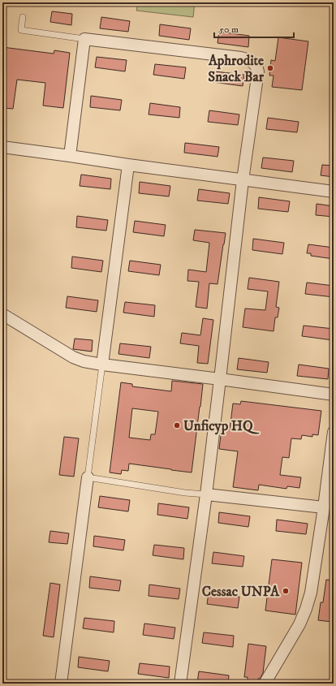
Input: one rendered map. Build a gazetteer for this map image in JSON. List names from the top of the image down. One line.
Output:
{"places":["Aphrodite Snack Bar","Unficyp HQ","Cessac UNPA"],"scale_bar":"50 m"}
